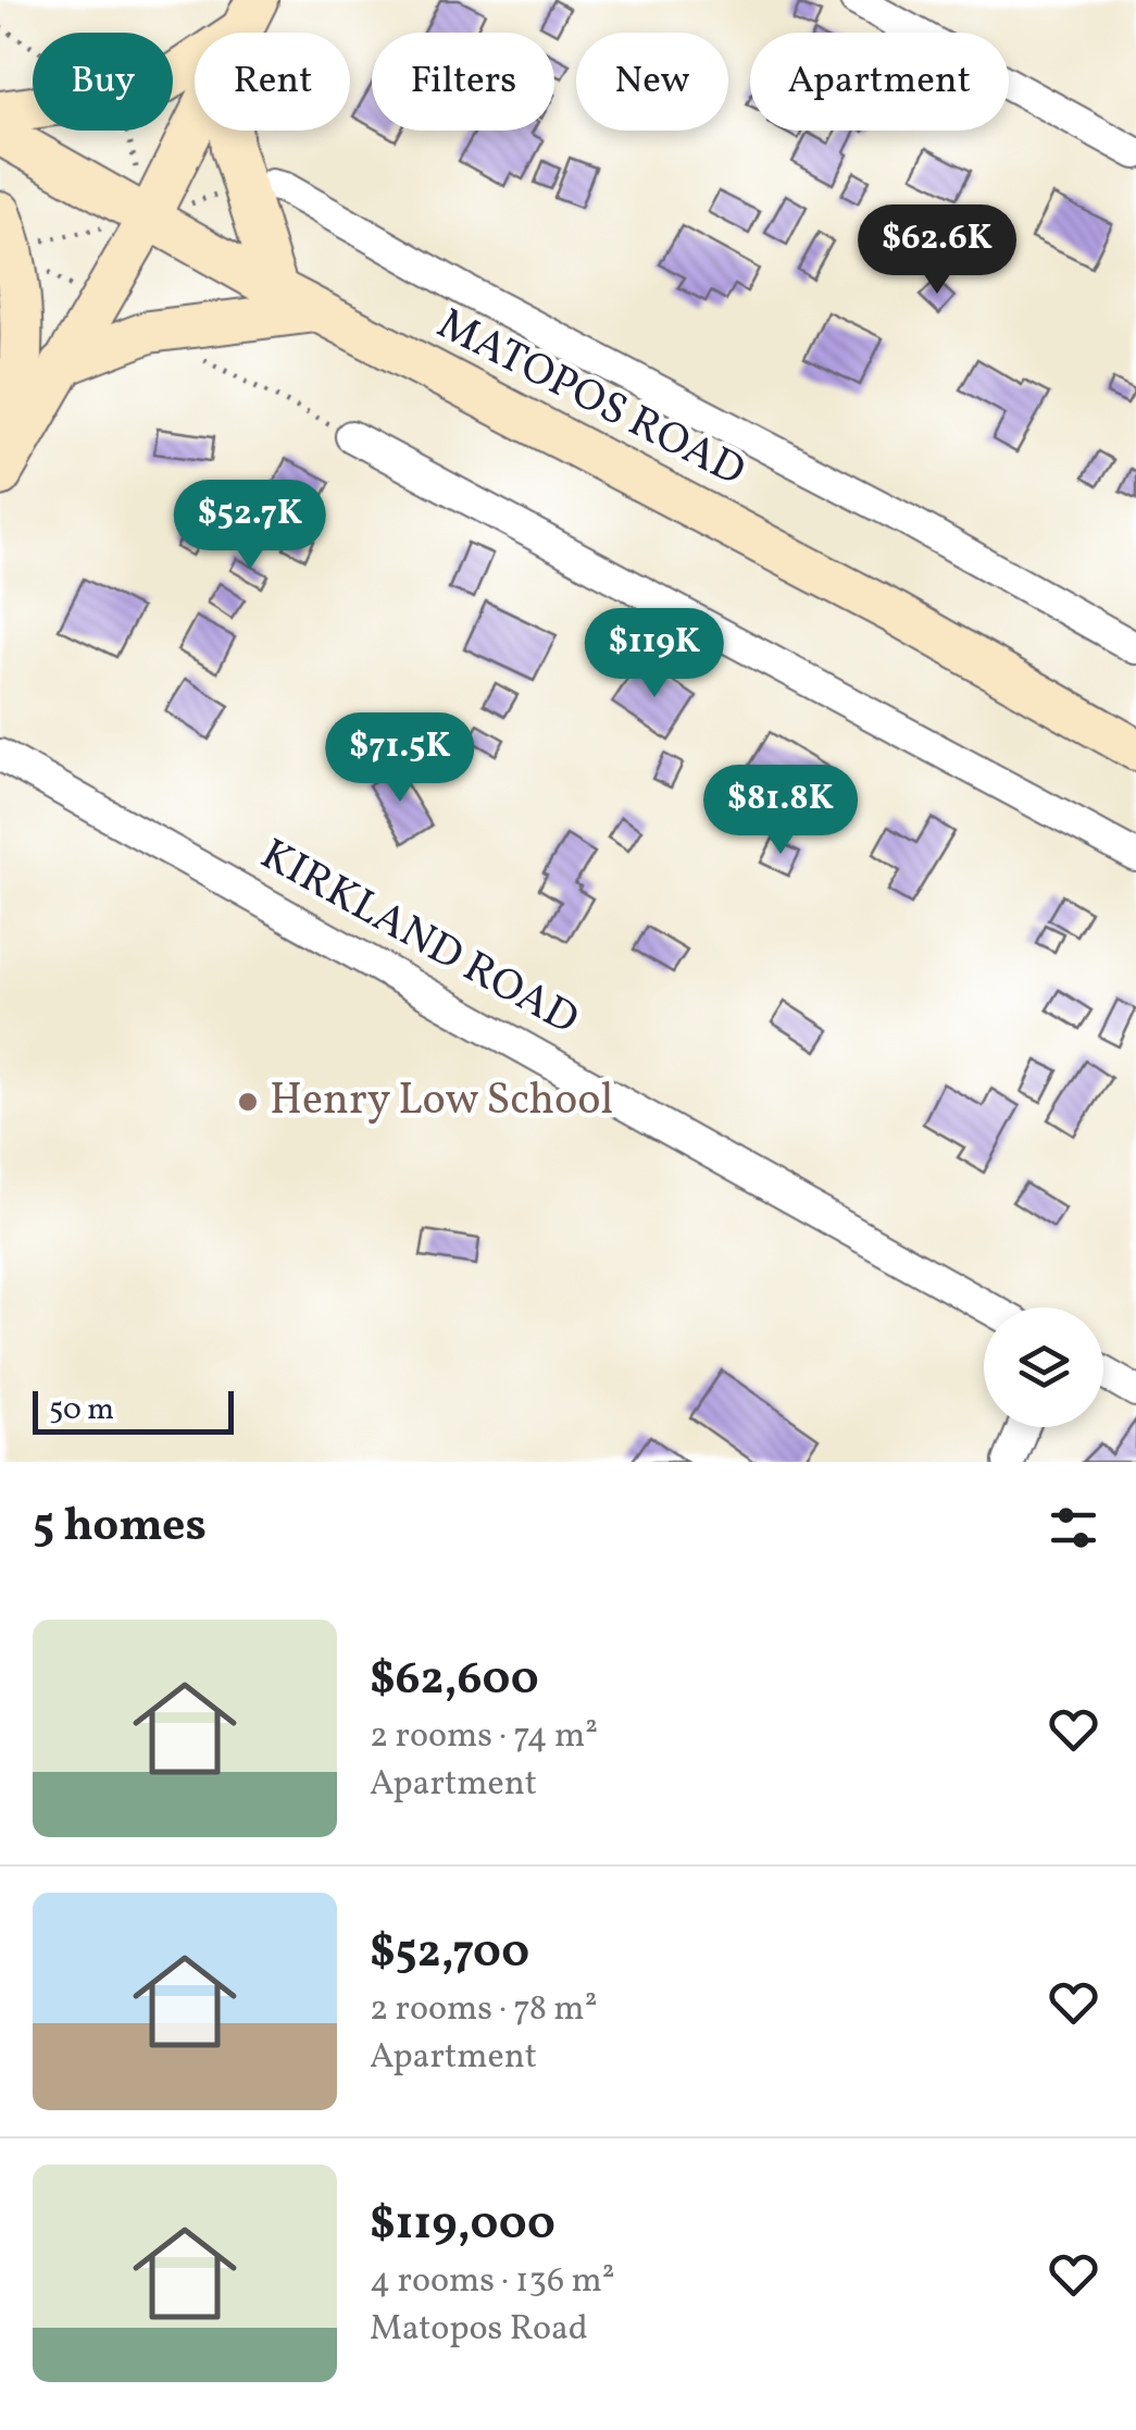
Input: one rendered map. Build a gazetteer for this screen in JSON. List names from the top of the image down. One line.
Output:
{"streets":{"main road":["MATOPOS ROAD"],"street":["KIRKLAND ROAD"]},"places":["Henry Low School"],"scale_bar":"50 m","page":{"chip":["Buy","Rent","Filters","New","Apartment"],"price":["$62.6K","$52.7K","$119K","$71.5K","$81.8K"],"scale":"50 m","heading":"5 homes","list":[{"name":"$62,600","note":"2 rooms · 74 m² · Apartment"},{"name":"$52,700","note":"2 rooms · 78 m² · Apartment"},{"name":"$119,000","note":"4 rooms · 136 m² · Matopos Road"}]}}
